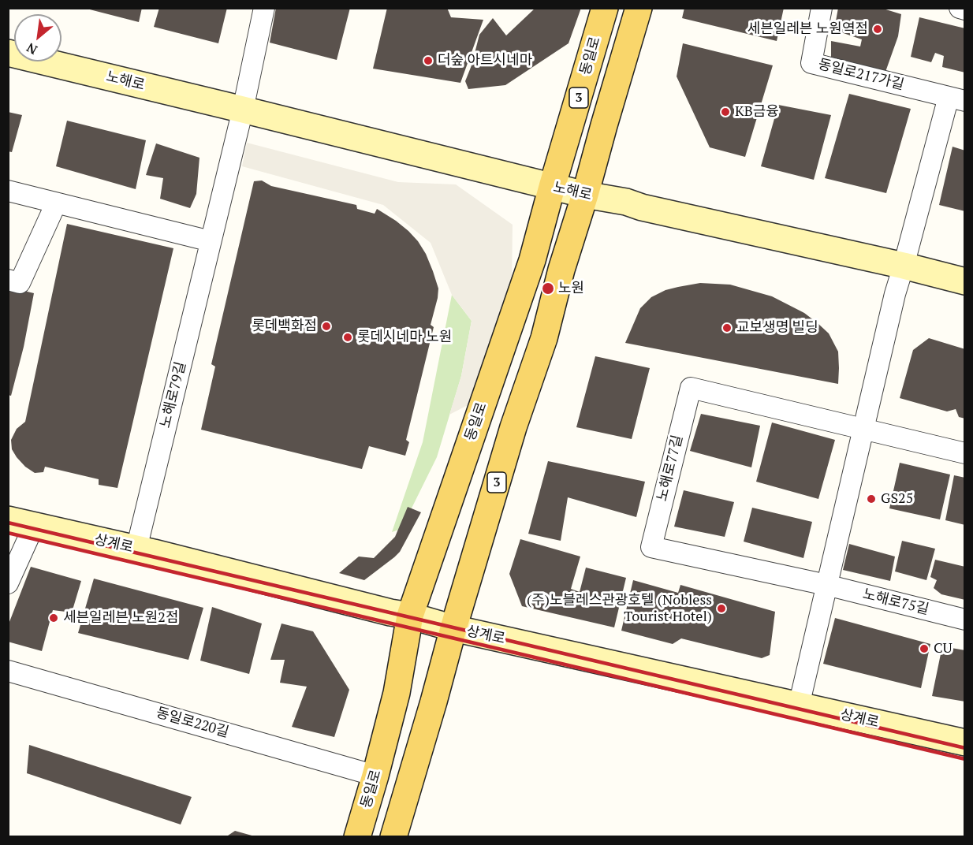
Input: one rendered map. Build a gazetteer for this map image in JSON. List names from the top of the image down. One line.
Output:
{"streets":{"main road":["동일로","노해로","3","상계로"],"street":["동일로217가길","노해로79길","노해로77길","노해로75길","동일로220길"]},"crossings":[["동일로","노해로"],["동일로","상계로"],["동일로","동일로220길"],["노해로","3"],["노해로","노해로79길"],["3","상계로"],["노해로79길","상계로"],["노해로77길","노해로75길"]],"places":["세븐일레븐 노원역점","더숲 아트시네마","KB금융","노원","롯데백화점","교보생명 빌딩","롯데시네마 노원","GS25","(주)노블레스관광호텔 (Nobless Tourist Hotel)","세븐일레븐 노원2점","CU"],"north":"bottom left"}
